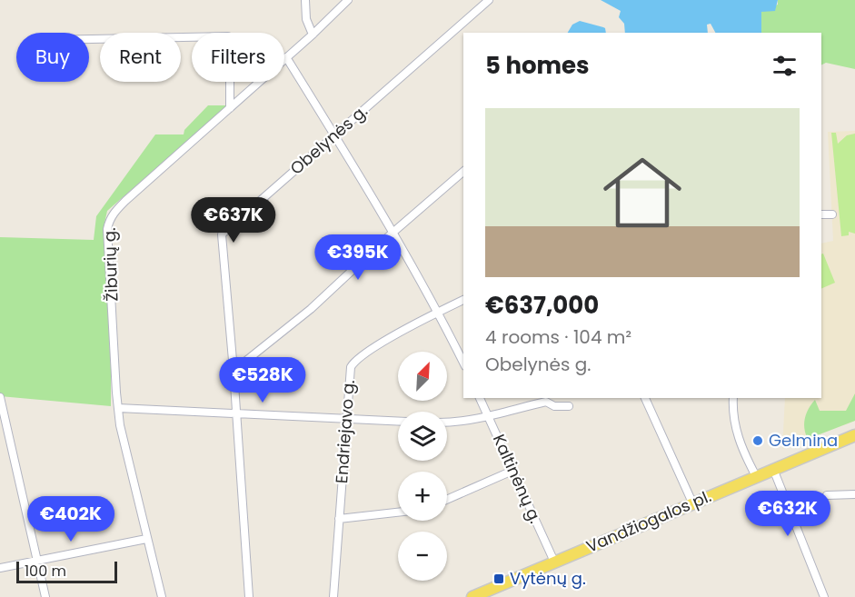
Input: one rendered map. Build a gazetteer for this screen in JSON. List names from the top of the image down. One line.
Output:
{"streets":{"main road":["Vandžiogalos pl."],"street":["Obelynės g.","Žiburių g.","Endriejavo g.","Kaltinėnų g."]},"crossings":[["Kaltinėnų g.","Vandžiogalos pl."]],"places":{"other":["Gelmina"],"transit":["Vytėnų g."]},"scale_bar":"100 m","north":"top right","page":{"chip":["Buy","Rent","Filters"],"heading":"5 homes","list":[{"name":"€637,000","note":"4 rooms · 104 m² · Obelynės g."}],"price":["€637K","€395K","€528K","€632K","€402K"],"map_buttons":["+","−"],"scale":"100 m"}}
